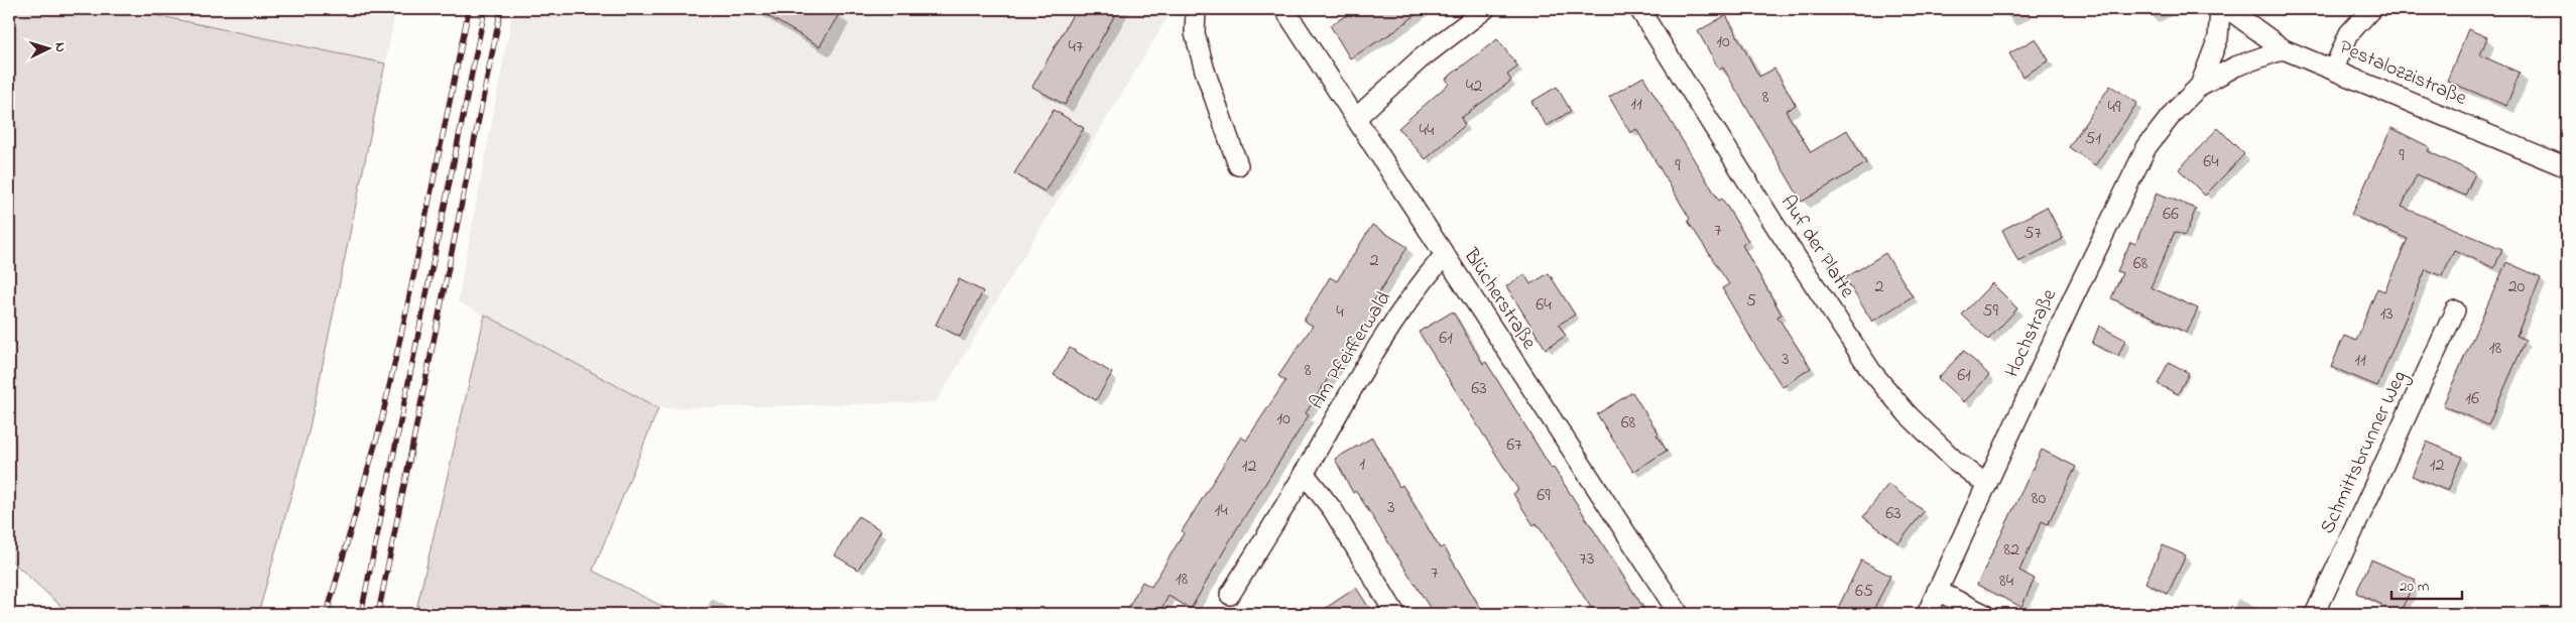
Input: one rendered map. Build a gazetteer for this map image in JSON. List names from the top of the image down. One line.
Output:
{"streets":{"street":["Pestalozzistraße","Auf der Platte","Blücherstraße","Hochstraße","Am Pfeifferwald","Schmittsbrunner Weg"]},"crossings":[["Pestalozzistraße","Hochstraße"],["Auf der Platte","Hochstraße"],["Blücherstraße","Am Pfeifferwald"]],"house_numbers":["10","47","42","8","11","49","44","51","9","64","9","66","7","57","2","68","2","20","5","64","59","4","13","61","18","3","11","8","61","63","16","10","68","67","1","12","12","69","80","3","14","63","82","73","7","18","84","65"],"scale_bar":"20 m","north":"right"}
